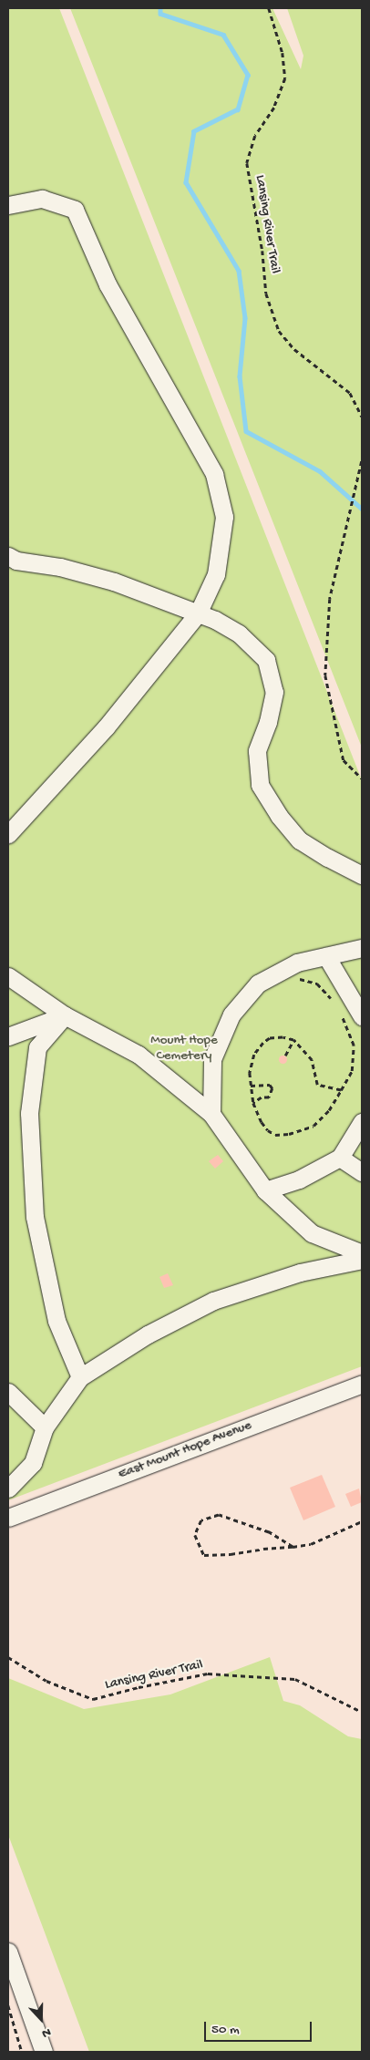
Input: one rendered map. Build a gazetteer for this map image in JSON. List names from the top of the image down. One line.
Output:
{"streets":{"street":["East Mount Hope Avenue"],"path":["Lansing River Trail"]},"parks":["Mount Hope Cemetery"],"scale_bar":"50 m","north":"bottom"}
